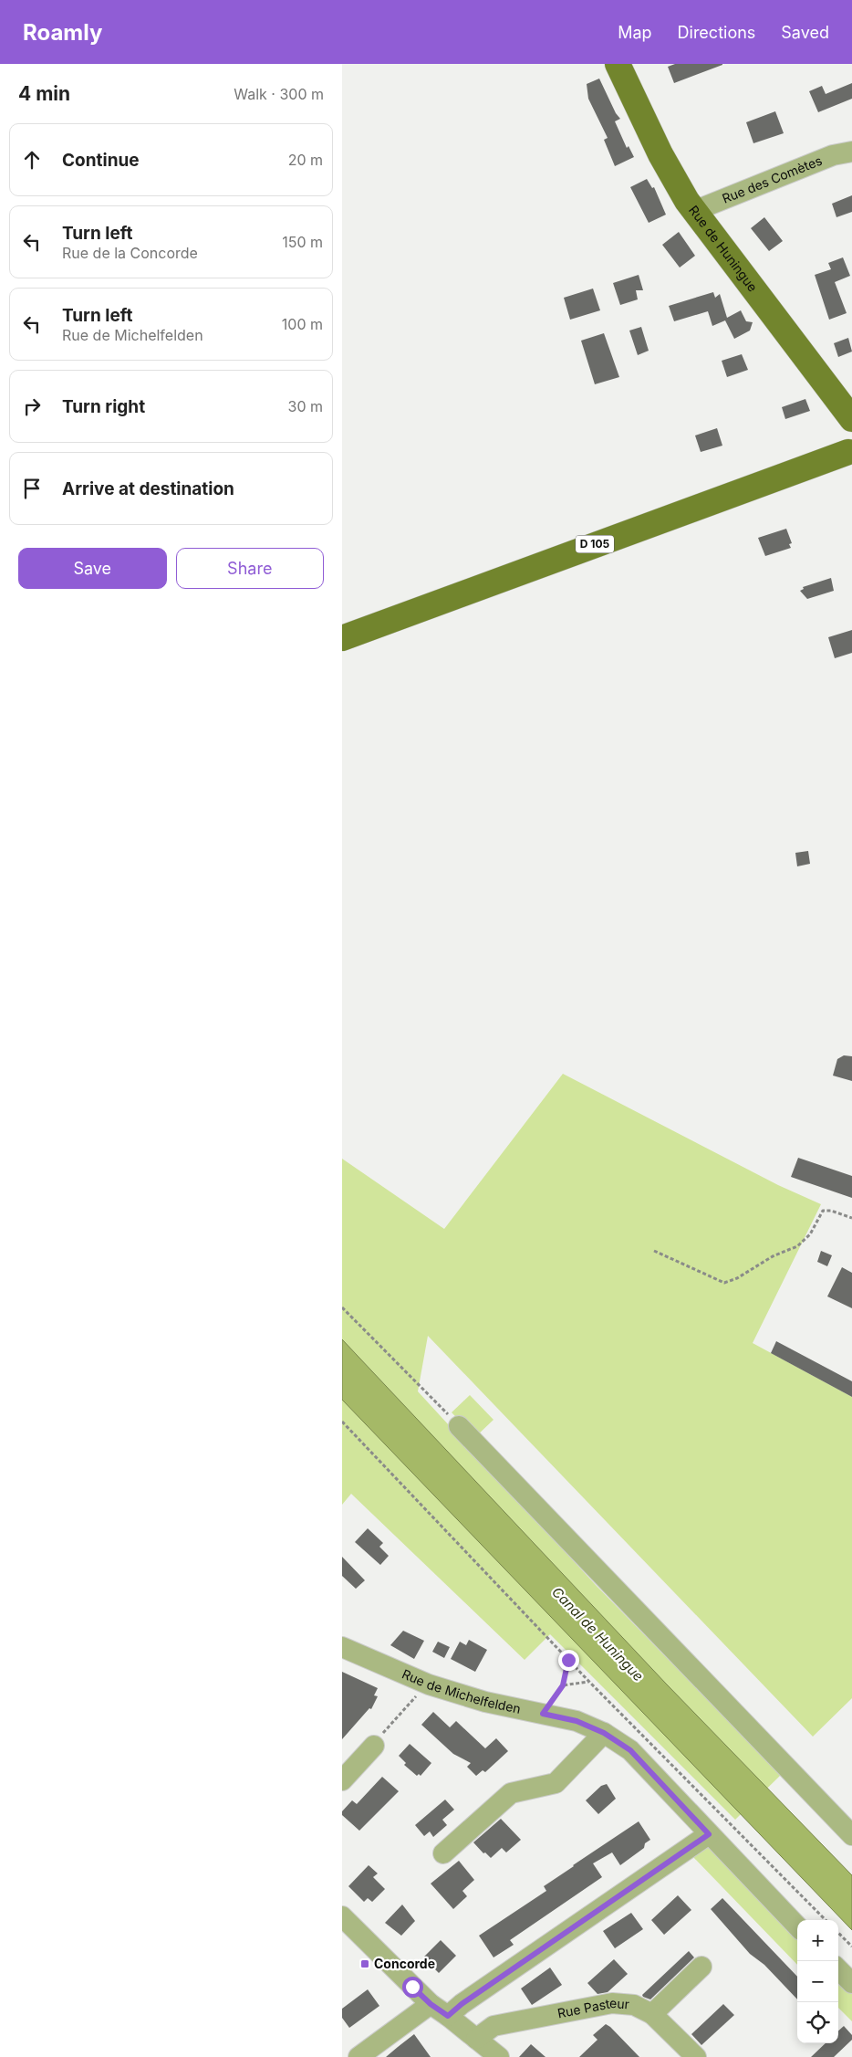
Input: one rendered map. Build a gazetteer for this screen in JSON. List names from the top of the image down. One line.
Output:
{"streets":{"main road":["Rue de Huningue","D 105"],"street":["Rue des Comètes","Rue de Michelfelden","Rue Pasteur"]},"crossings":[["Rue des Comètes","Rue de Huningue"]],"water":["Canal de Huningue"],"places":{"transit":["Concorde"]},"page":{"header":"Roamly","nav":["Map","Directions","Saved"],"heading":["4 min","Walk · 300 m"],"list":[["Continue","20 m"],["Turn left","Rue de la Concorde","150 m"],["Turn left","Rue de Michelfelden","100 m"],["Turn right","30 m"],"Arrive at destination"],"buttons":["Save","Share"],"map_buttons":["+","−"]}}
